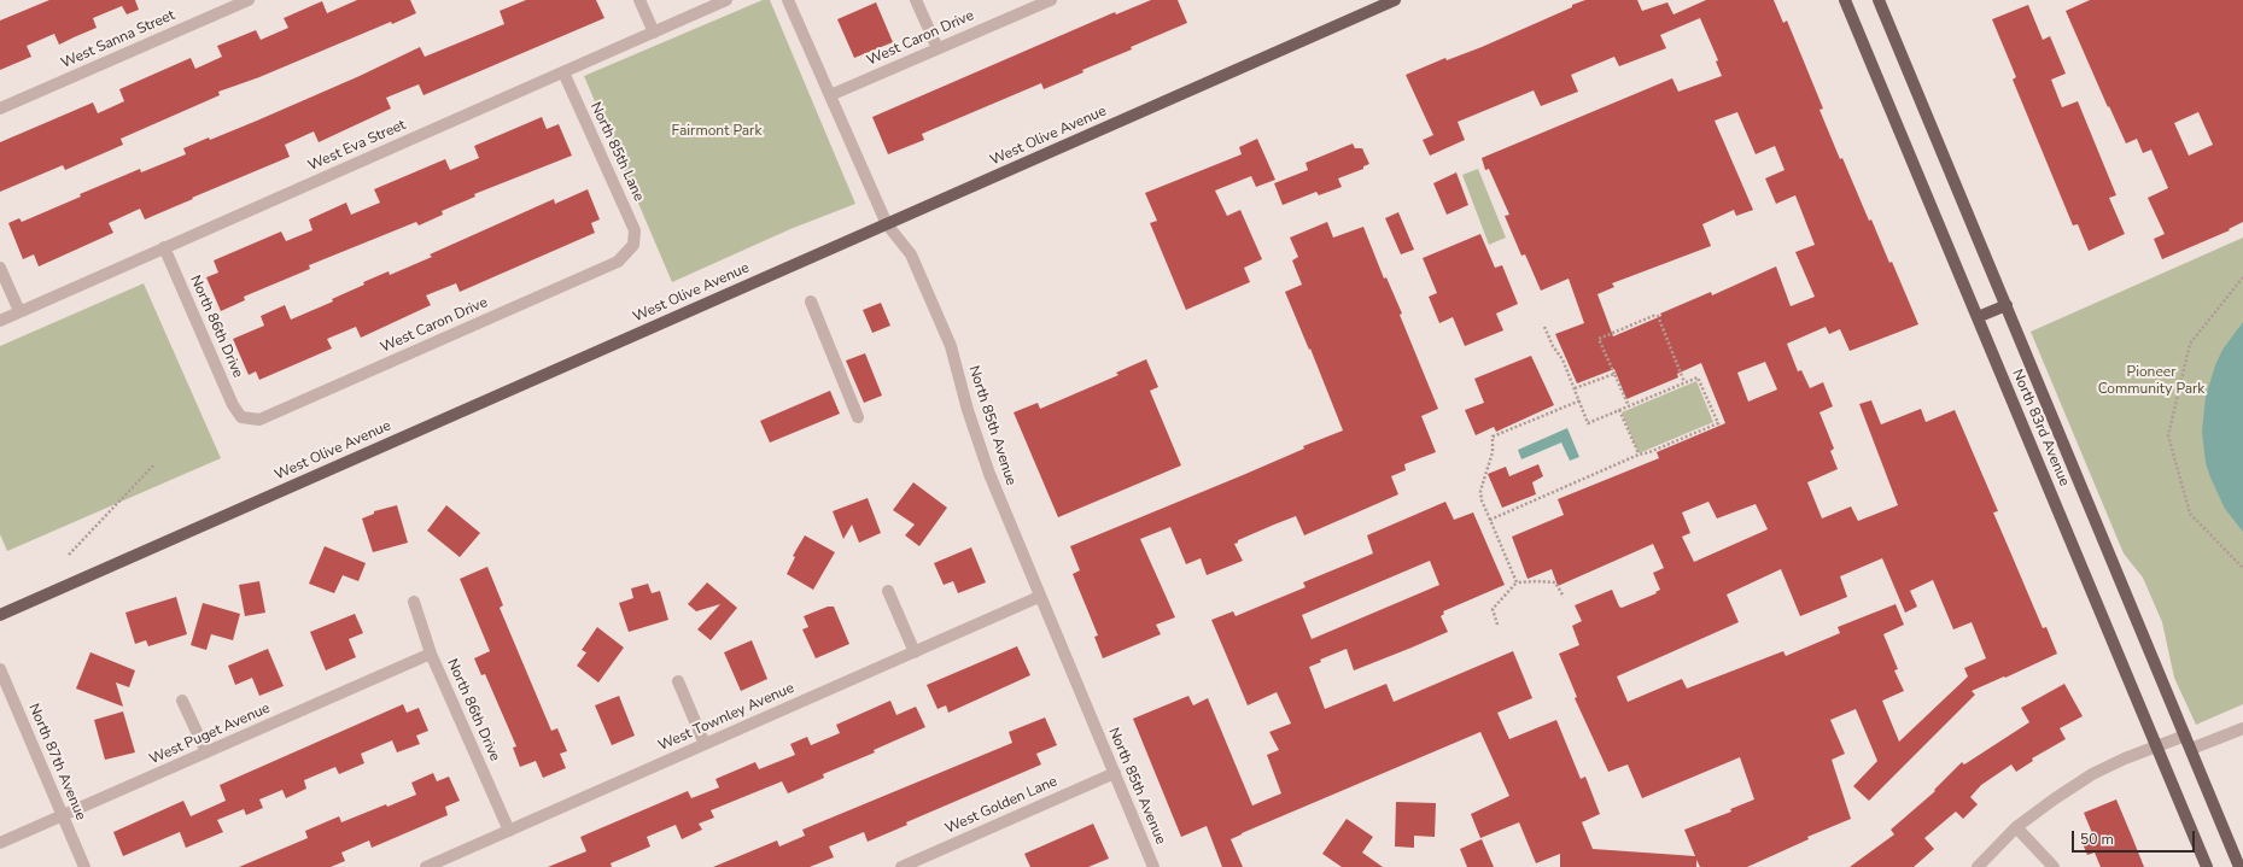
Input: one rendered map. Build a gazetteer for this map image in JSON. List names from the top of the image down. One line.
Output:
{"streets":{"main road":["West Olive Avenue","North 83rd Avenue"],"street":["West Caron Drive","West Sanna Street","West Eva Street","North 85th Lane","North 86th Drive","North 85th Avenue","West Townley Avenue","West Puget Avenue","North 87th Avenue","West Golden Lane"]},"crossings":[["West Caron Drive","North 85th Lane"],["West Caron Drive","North 86th Drive"],["West Caron Drive","North 85th Avenue"],["West Olive Avenue","North 85th Avenue"],["West Eva Street","North 85th Lane"],["West Eva Street","North 86th Drive"],["North 86th Drive","West Townley Avenue"],["North 86th Drive","West Puget Avenue"],["North 85th Avenue","West Townley Avenue"],["North 85th Avenue","West Golden Lane"],["West Puget Avenue","North 87th Avenue"]],"parks":["Fairmont Park","Pioneer Community Park"],"scale_bar":"50 m"}
